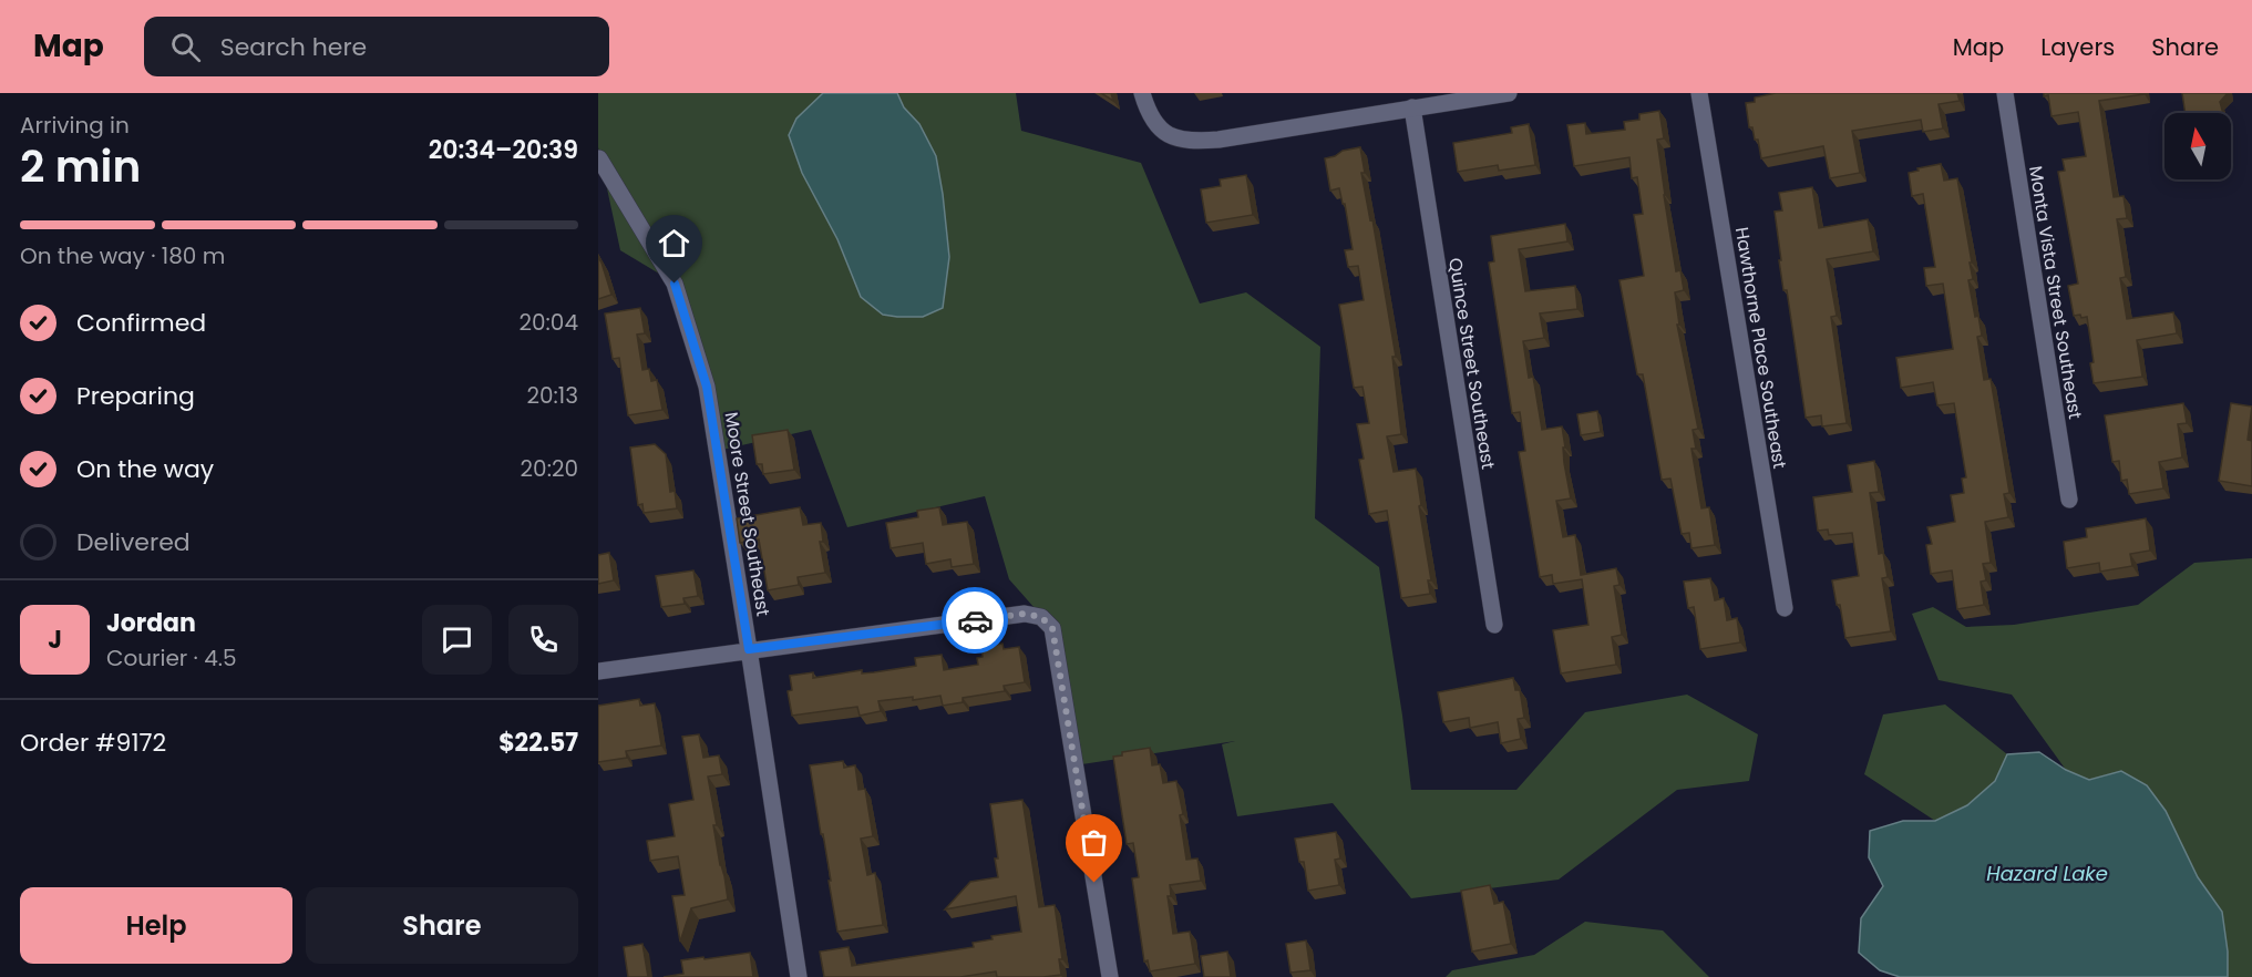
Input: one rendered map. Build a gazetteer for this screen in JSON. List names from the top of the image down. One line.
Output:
{"streets":{"street":["Monta Vista Street Southeast","Hawthorne Place Southeast","Quince Street Southeast","Moore Street Southeast"]},"water":["Hazard Lake"],"north":"top","page":{"header":"Map","search":"Search here","nav":["Map","Layers","Share"],"heading":["2 min","Arriving in","20:34–20:39"],"panel":["Jordan","Courier · 4.5","Order #9172","$22.57"],"bar":"On the way · 180 m","list":[["Confirmed","20:04"],["Preparing","20:13"],["On the way","20:20"],"Delivered"],"round":"J","buttons":["Help","Share"]}}
